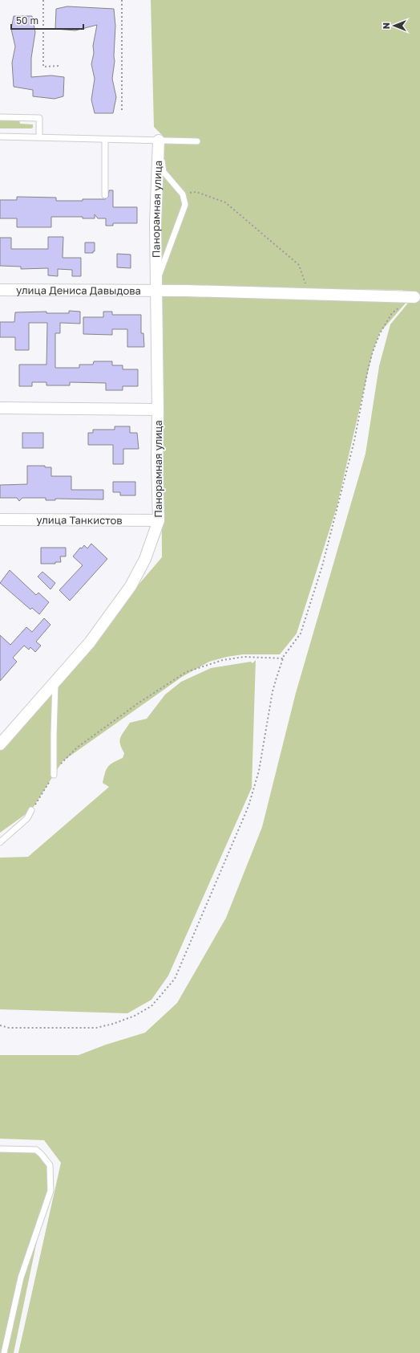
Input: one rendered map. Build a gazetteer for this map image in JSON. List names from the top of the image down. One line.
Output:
{"streets":{"street":["Панорамная улица","улица Дениса Давыдова","улица Танкистов"]},"crossings":[["Панорамная улица","улица Дениса Давыдова"],["Панорамная улица","улица Танкистов"]],"scale_bar":"50 m","north":"left"}
